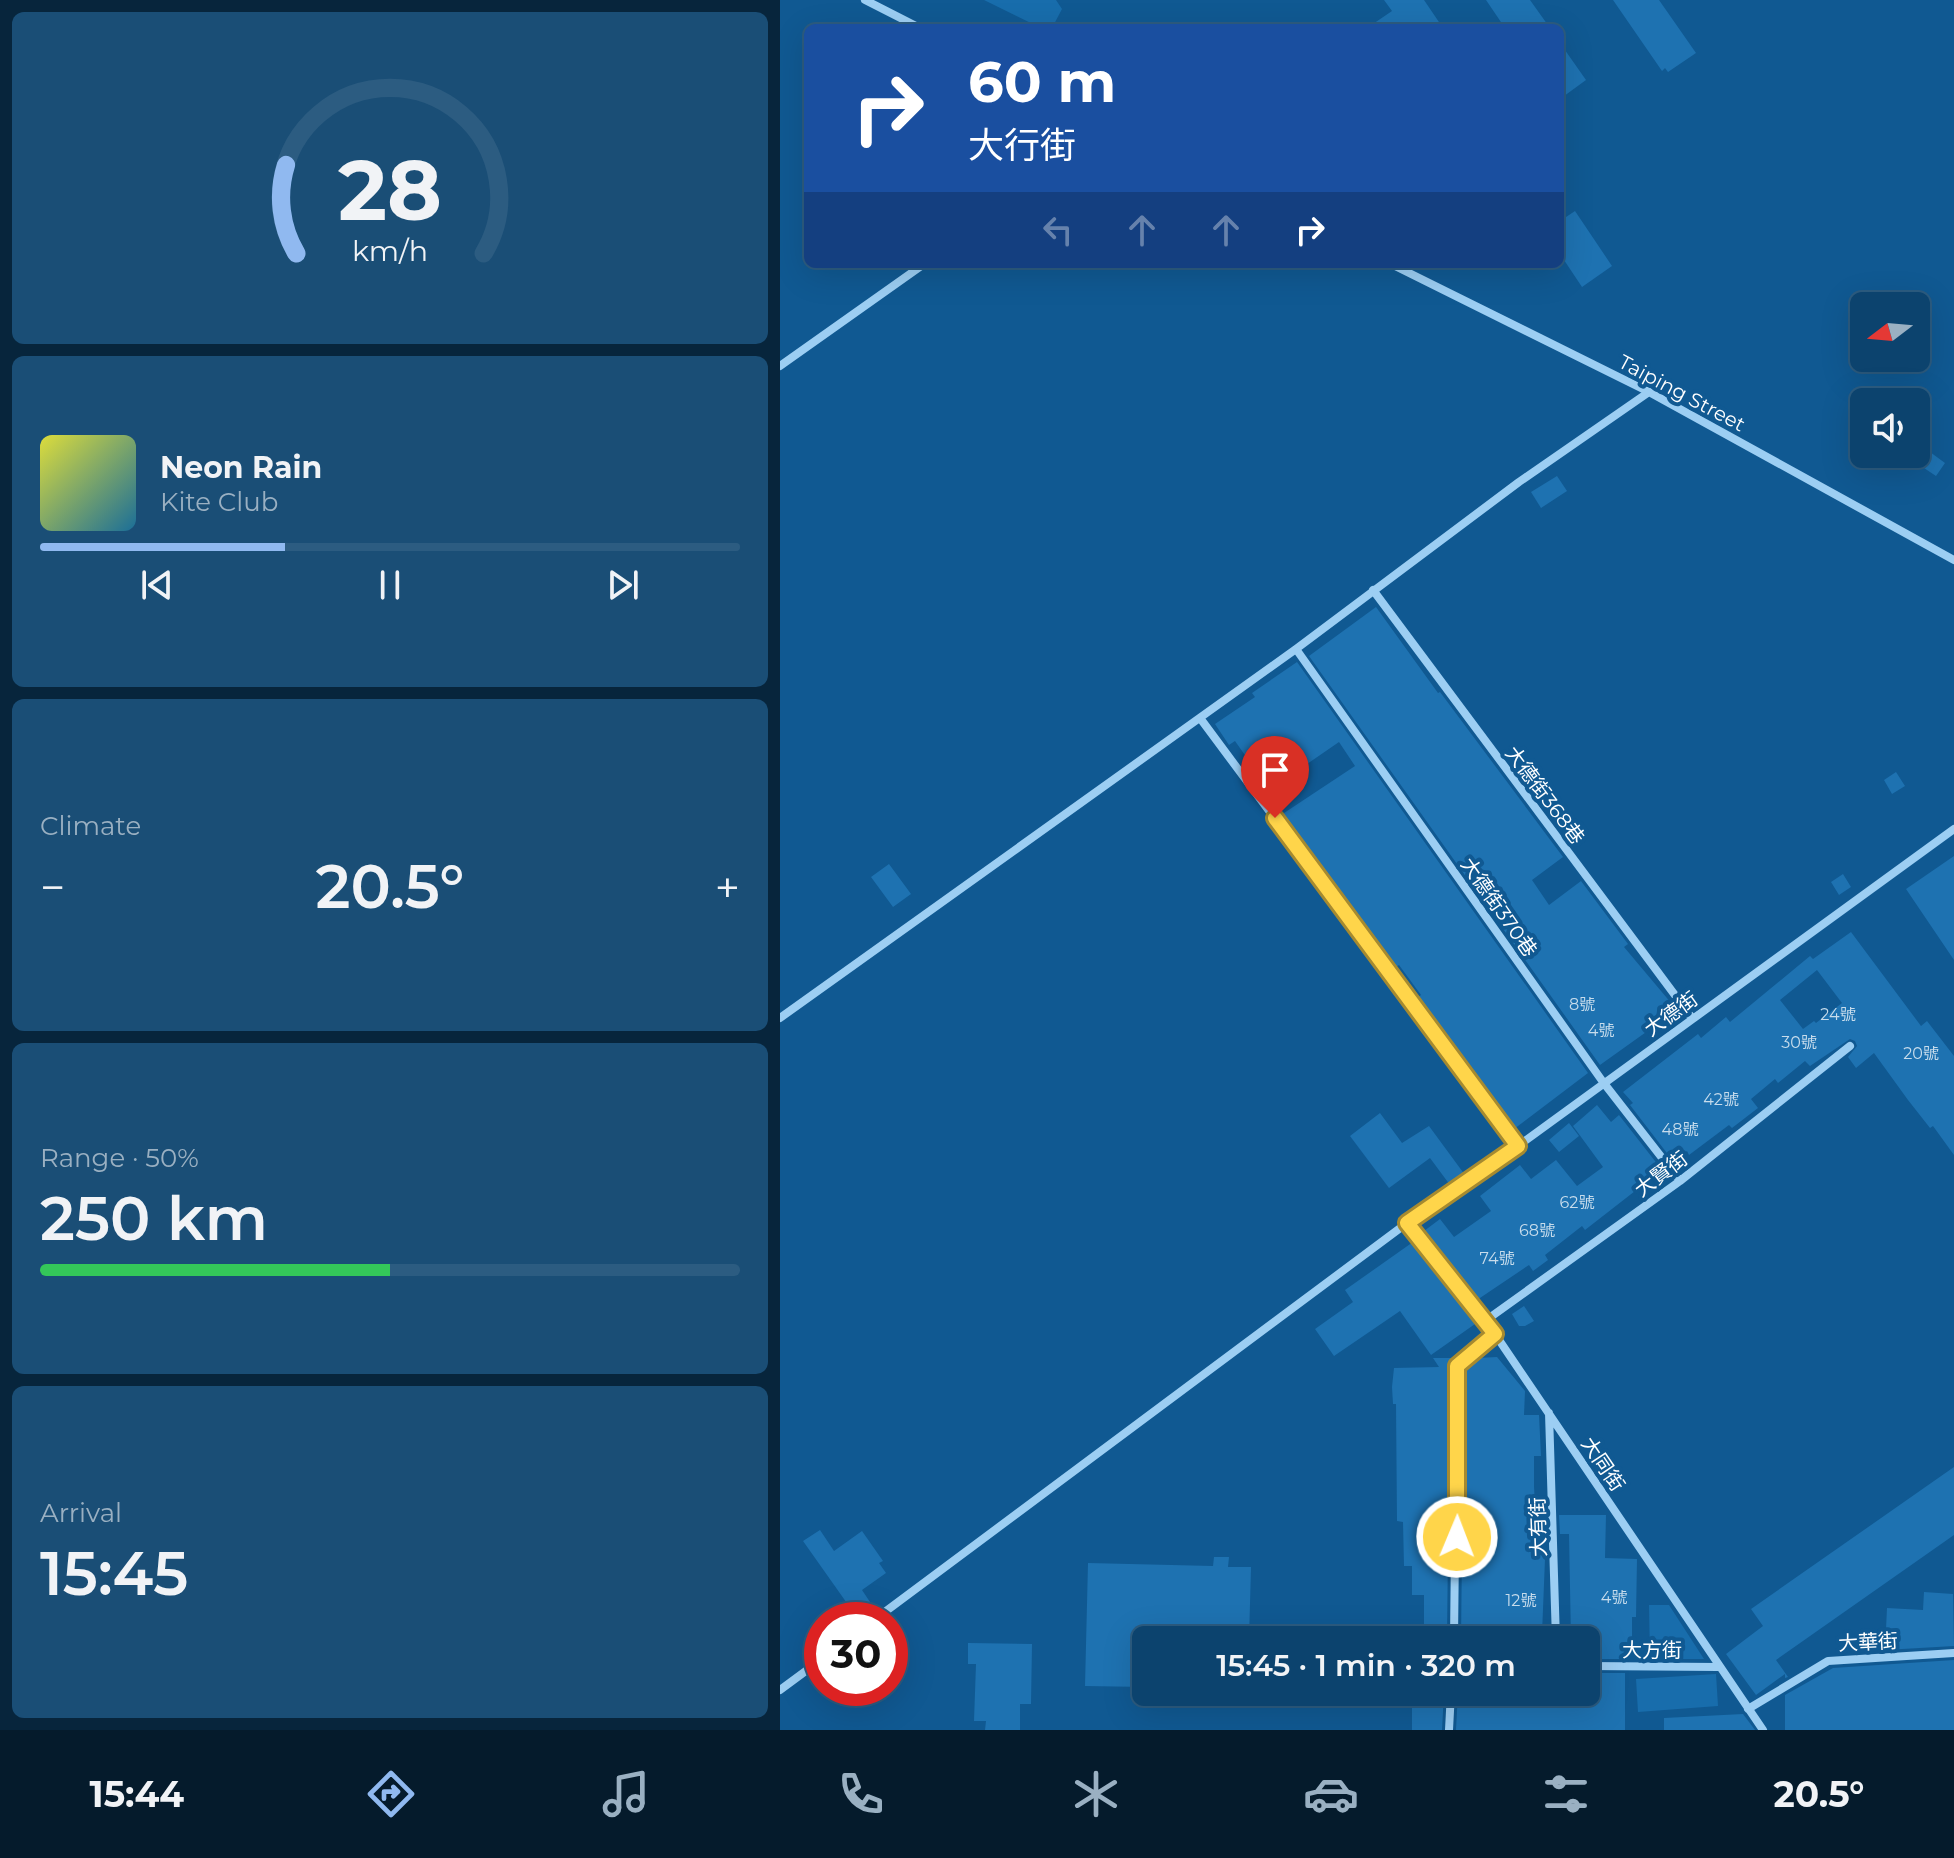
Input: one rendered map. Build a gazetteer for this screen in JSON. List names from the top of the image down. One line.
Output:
{"streets":{"street":["Taiping Street","大德街368巷","大德街370巷","大德街","大賢街","大同街","大有街","大華街","大方街"]},"crossings":[["大德街368巷","大德街"],["大德街370巷","大德街"],["大德街370巷","大賢街"],["大德街","大同街"],["大賢街","大同街"],["大同街","大有街"],["大同街","大華街"],["大同街","大方街"]],"house_numbers":["8號","24號","4號","30號","20號","42號","48號","62號","68號","74號","4號","12號"],"north":"left","page":{"turn":["60 m","大行街"],"song":["Neon Rain","Kite Club"],"tile":["Climate",["Range · 50%","250 km"],["Arrival","15:45"]],"heat":["−","20.5°","+"],"limit":"30","trip":"15:45 · 1 min · 320 m","tabs":["15:44","20.5°"],"gauge":["28","km/h"]}}
